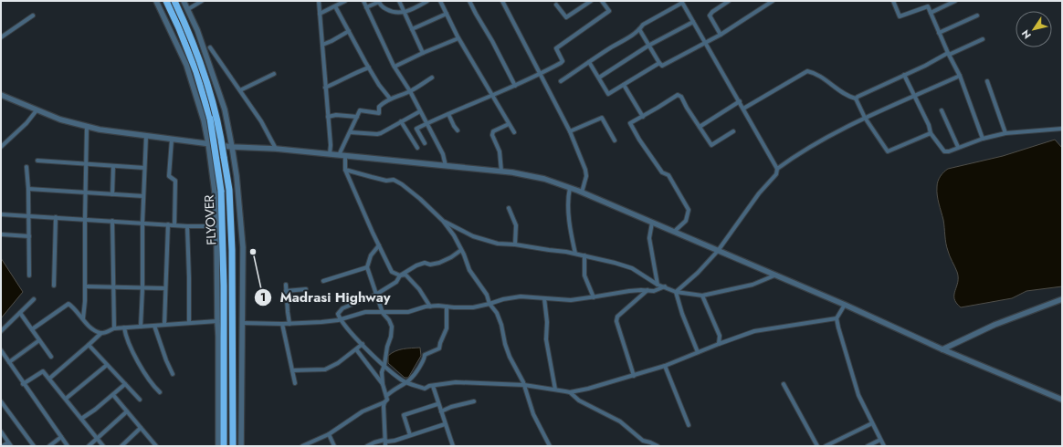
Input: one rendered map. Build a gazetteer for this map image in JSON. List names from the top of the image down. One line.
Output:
{"streets":{"highway":["FLYOVER"]},"places":["Madrasi Highway"],"north":"bottom left"}
